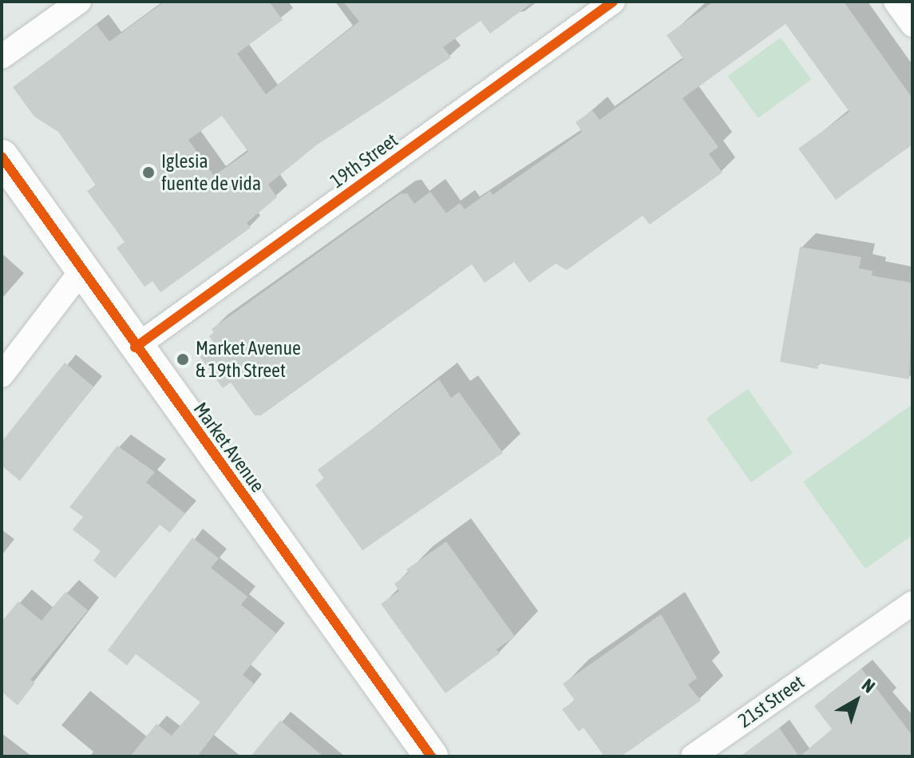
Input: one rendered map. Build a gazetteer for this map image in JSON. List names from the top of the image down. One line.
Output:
{"streets":{"street":["19th Street","Market Avenue","21st Street"]},"crossings":[["19th Street","Market Avenue"]],"places":["Iglesia fuente de vida","Market Avenue & 19th Street"],"north":"top right"}
